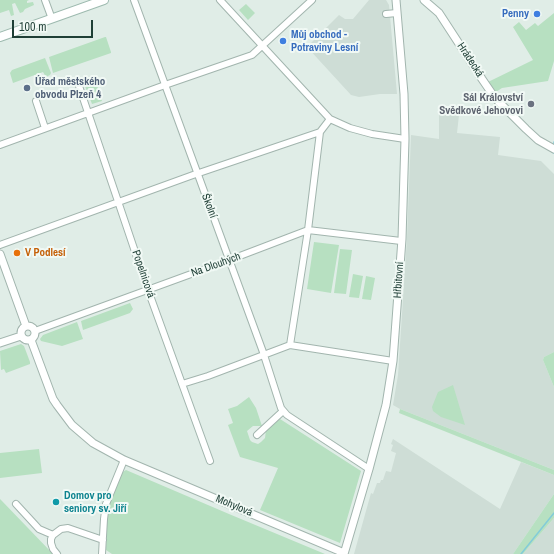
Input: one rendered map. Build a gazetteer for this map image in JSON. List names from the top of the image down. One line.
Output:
{"streets":{"street":["Hrádecká","Školní","Na Dlouhých","Popelnicová","Hřbitovní","Mohylová"]},"crossings":[["Školní","Na Dlouhých"],["Na Dlouhých","Popelnicová"],["Na Dlouhých","Hřbitovní"],["Na Dlouhých","Mohylová"],["Hřbitovní","Mohylová"]],"places":["Penny","Můj obchod - Potraviny Lesní","Úřad městského obvodu Plzeň 4","Sál Království Svědkové Jehovovi","V Podlesí","Domov pro seniory sv. Jiří"],"scale_bar":"100 m"}
